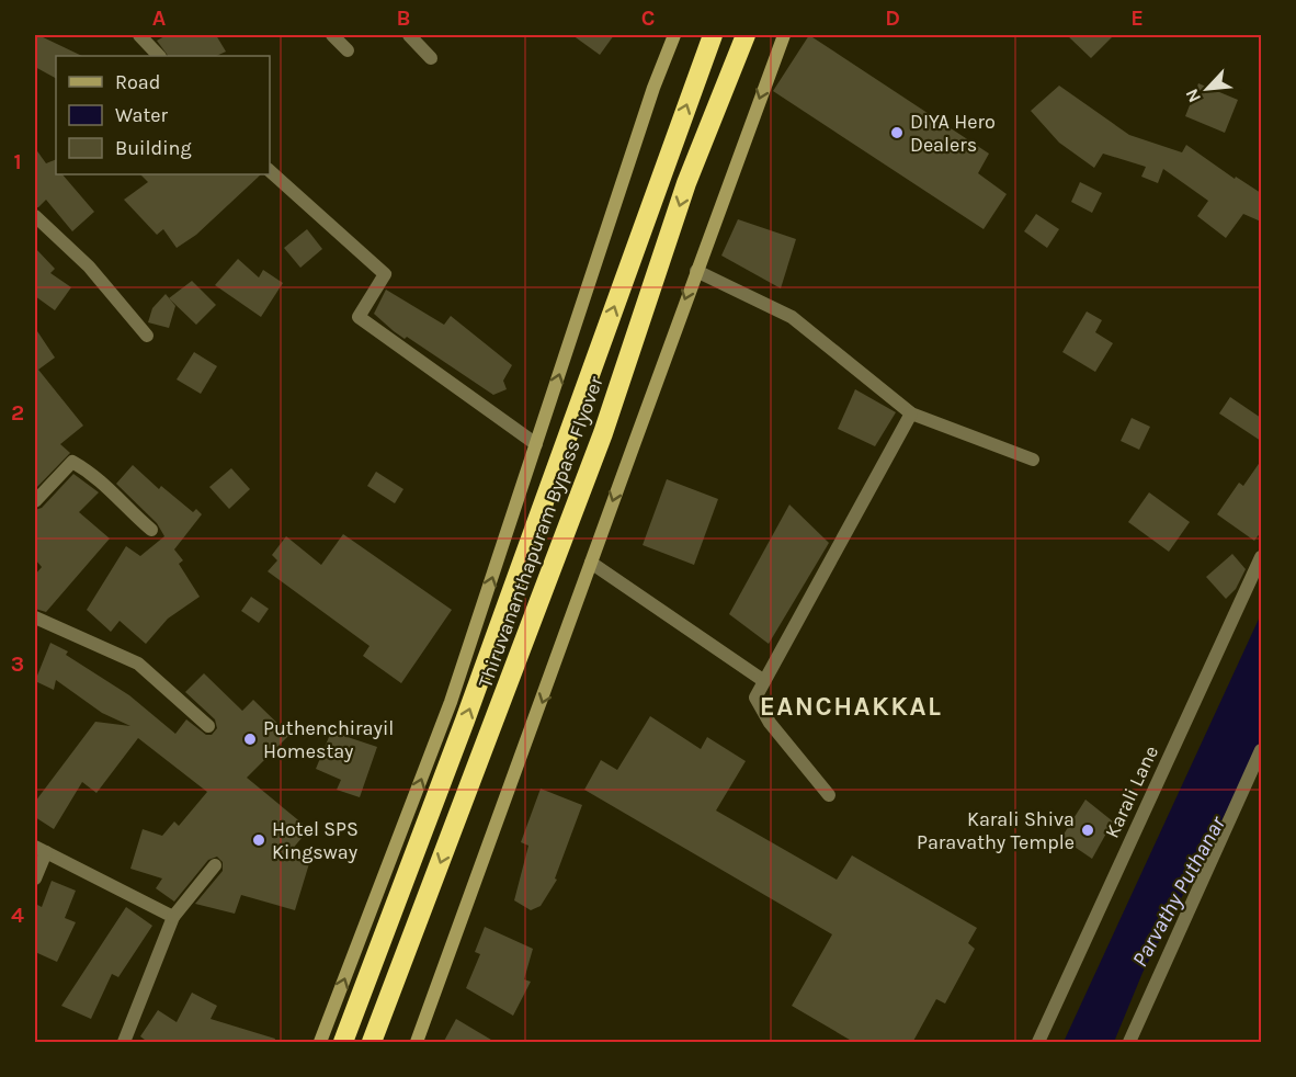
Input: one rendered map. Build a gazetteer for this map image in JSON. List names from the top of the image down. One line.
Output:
{"streets":{"highway":["Thiruvananthapuram Bypass Flyover"],"street":["Karali Lane"]},"districts":["EANCHAKKAL"],"water":["Parvathy Puthanar"],"places":["DIYA Hero Dealers","Puthenchirayil Homestay","Karali Shiva Paravathy Temple","Hotel SPS Kingsway"],"legend":["Road","Water","Building"],"north":"bottom left","grid":{"columns":["A","B","C","D","E"],"rows":["1","2","3","4"]}}
